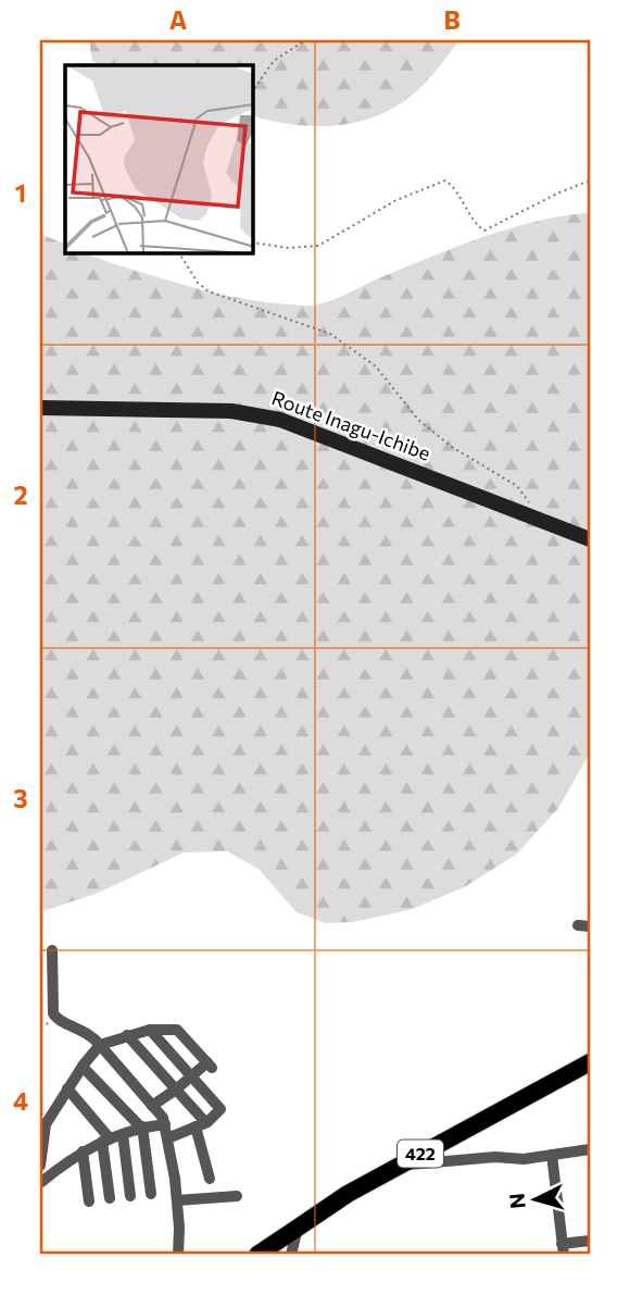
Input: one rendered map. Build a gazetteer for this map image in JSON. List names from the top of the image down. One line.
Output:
{"streets":{"highway":["422"],"main road":["Route Inagu-Ichibe"]},"north":"left","grid":{"columns":["A","B"],"rows":["1","2","3","4"]}}
